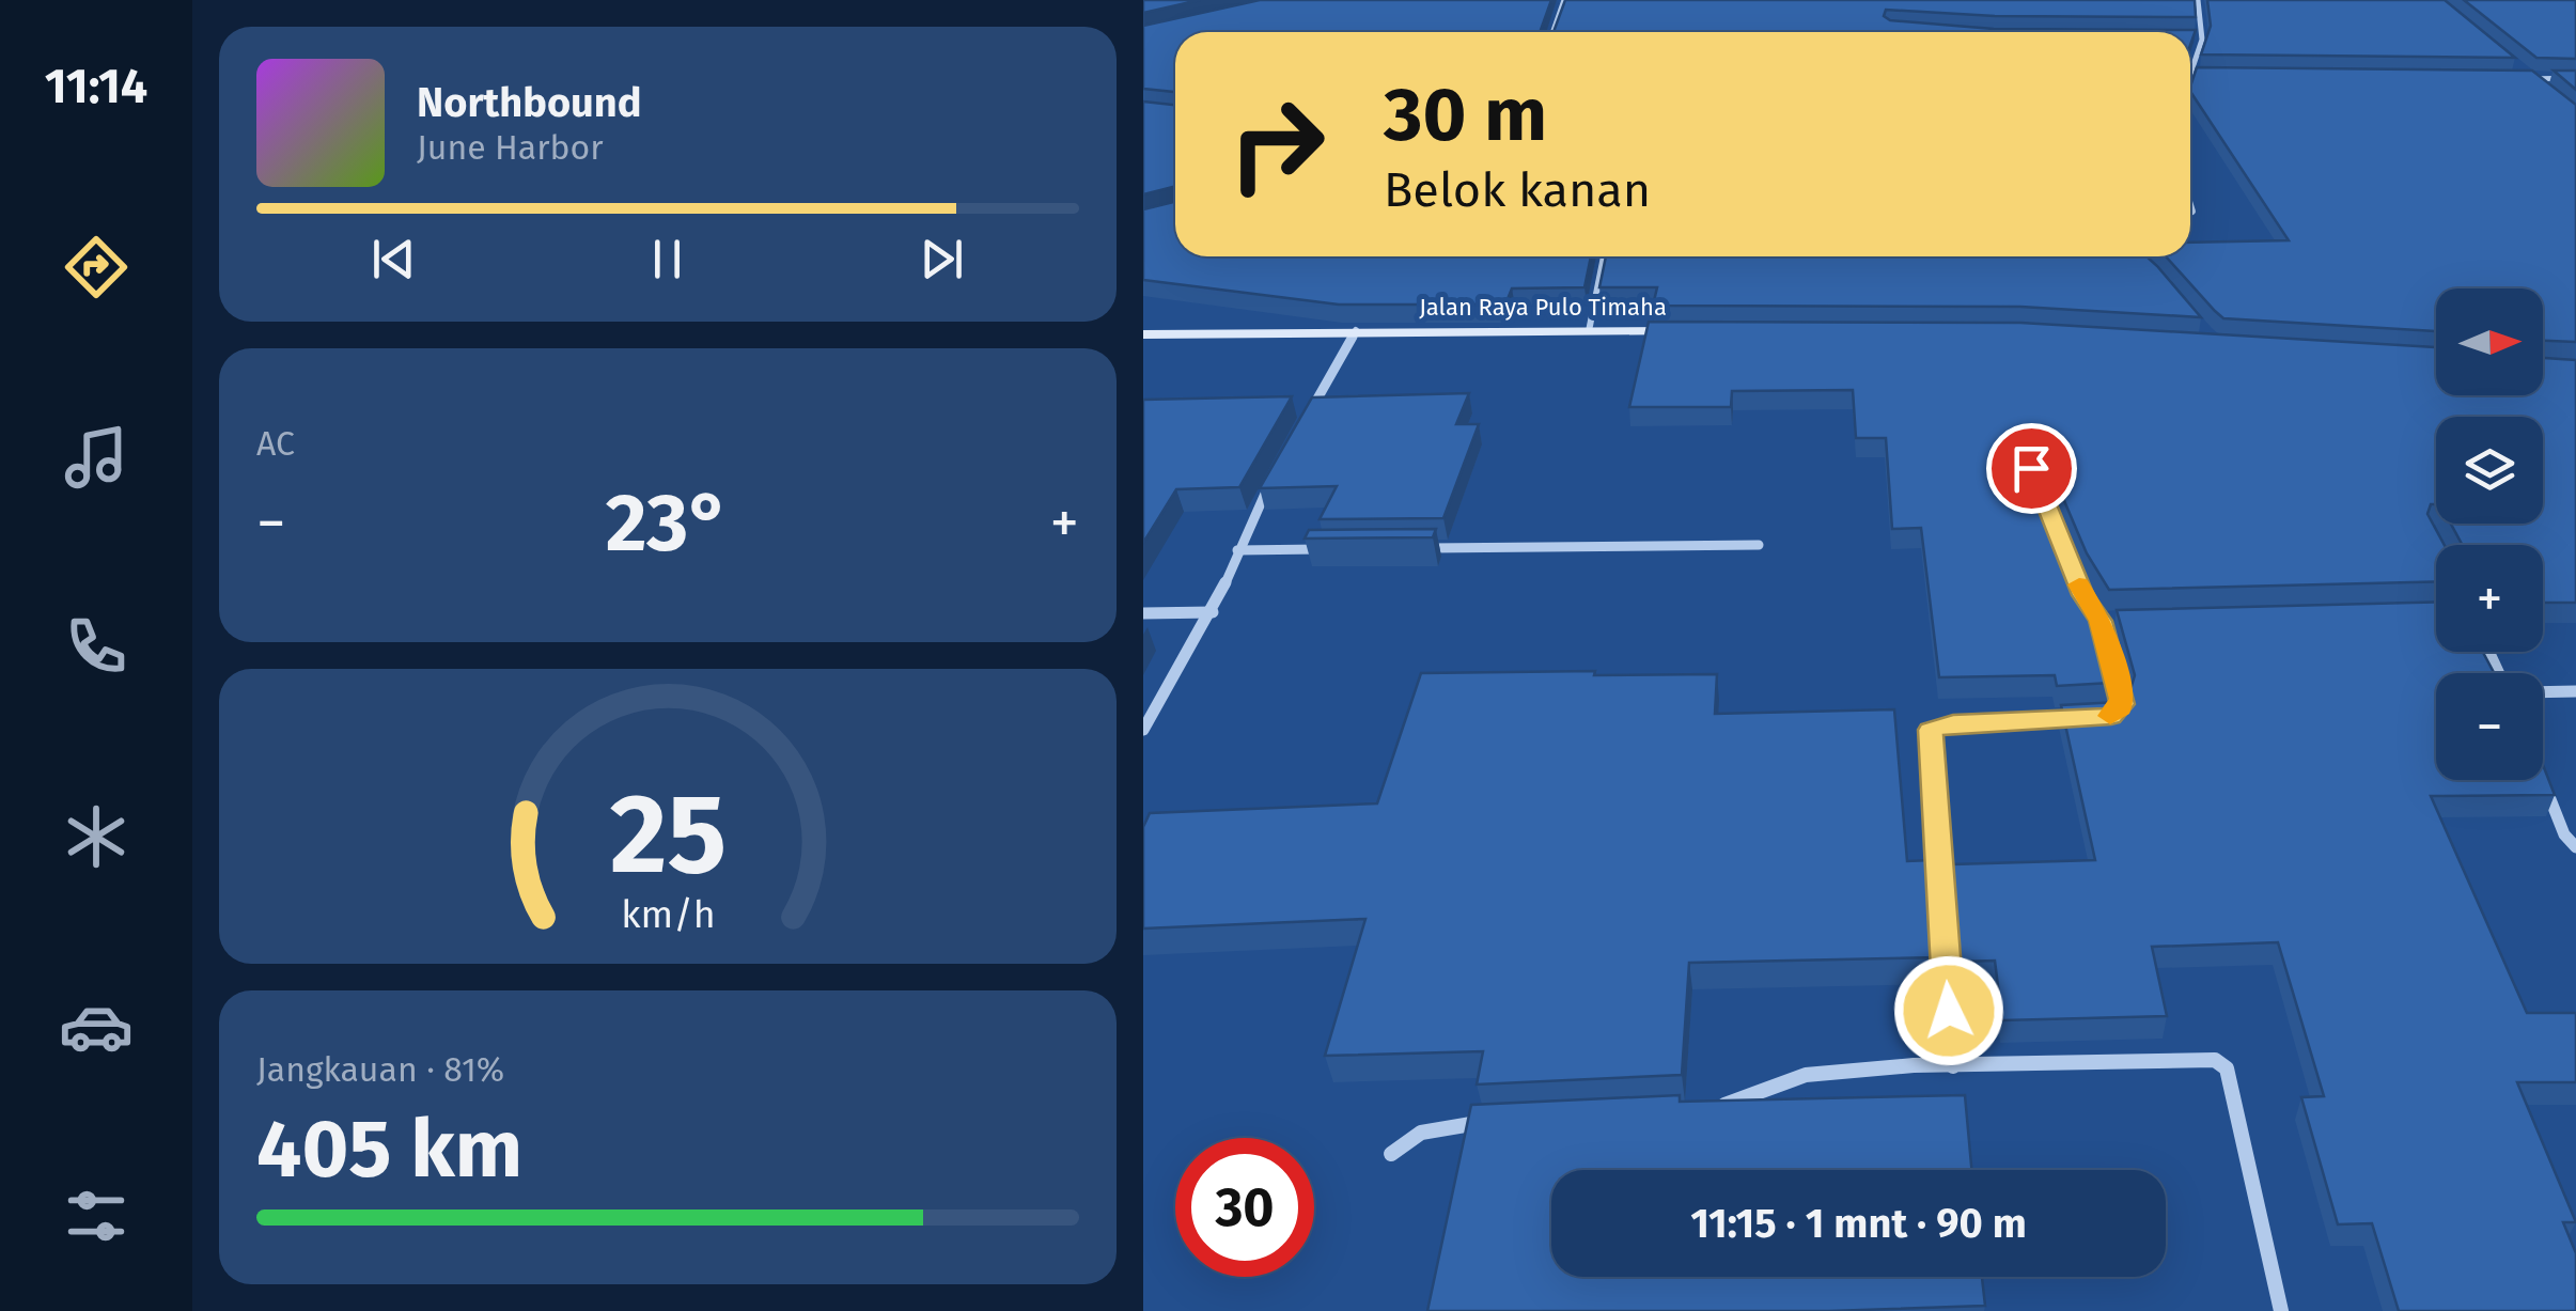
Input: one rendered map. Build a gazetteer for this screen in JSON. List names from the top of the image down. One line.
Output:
{"streets":{"street":["Jalan Raya Pulo Timaha"]},"north":"right","page":{"tabs":"11:14","turn":["30 m","Belok kanan"],"song":["Northbound","June Harbor"],"map_buttons":["+","−"],"tile":["AC",["Jangkauan · 81%","405 km"]],"heat":["−","23°","+"],"limit":"30","trip":"11:15 · 1 mnt · 90 m","gauge":["25","km/h"]}}
